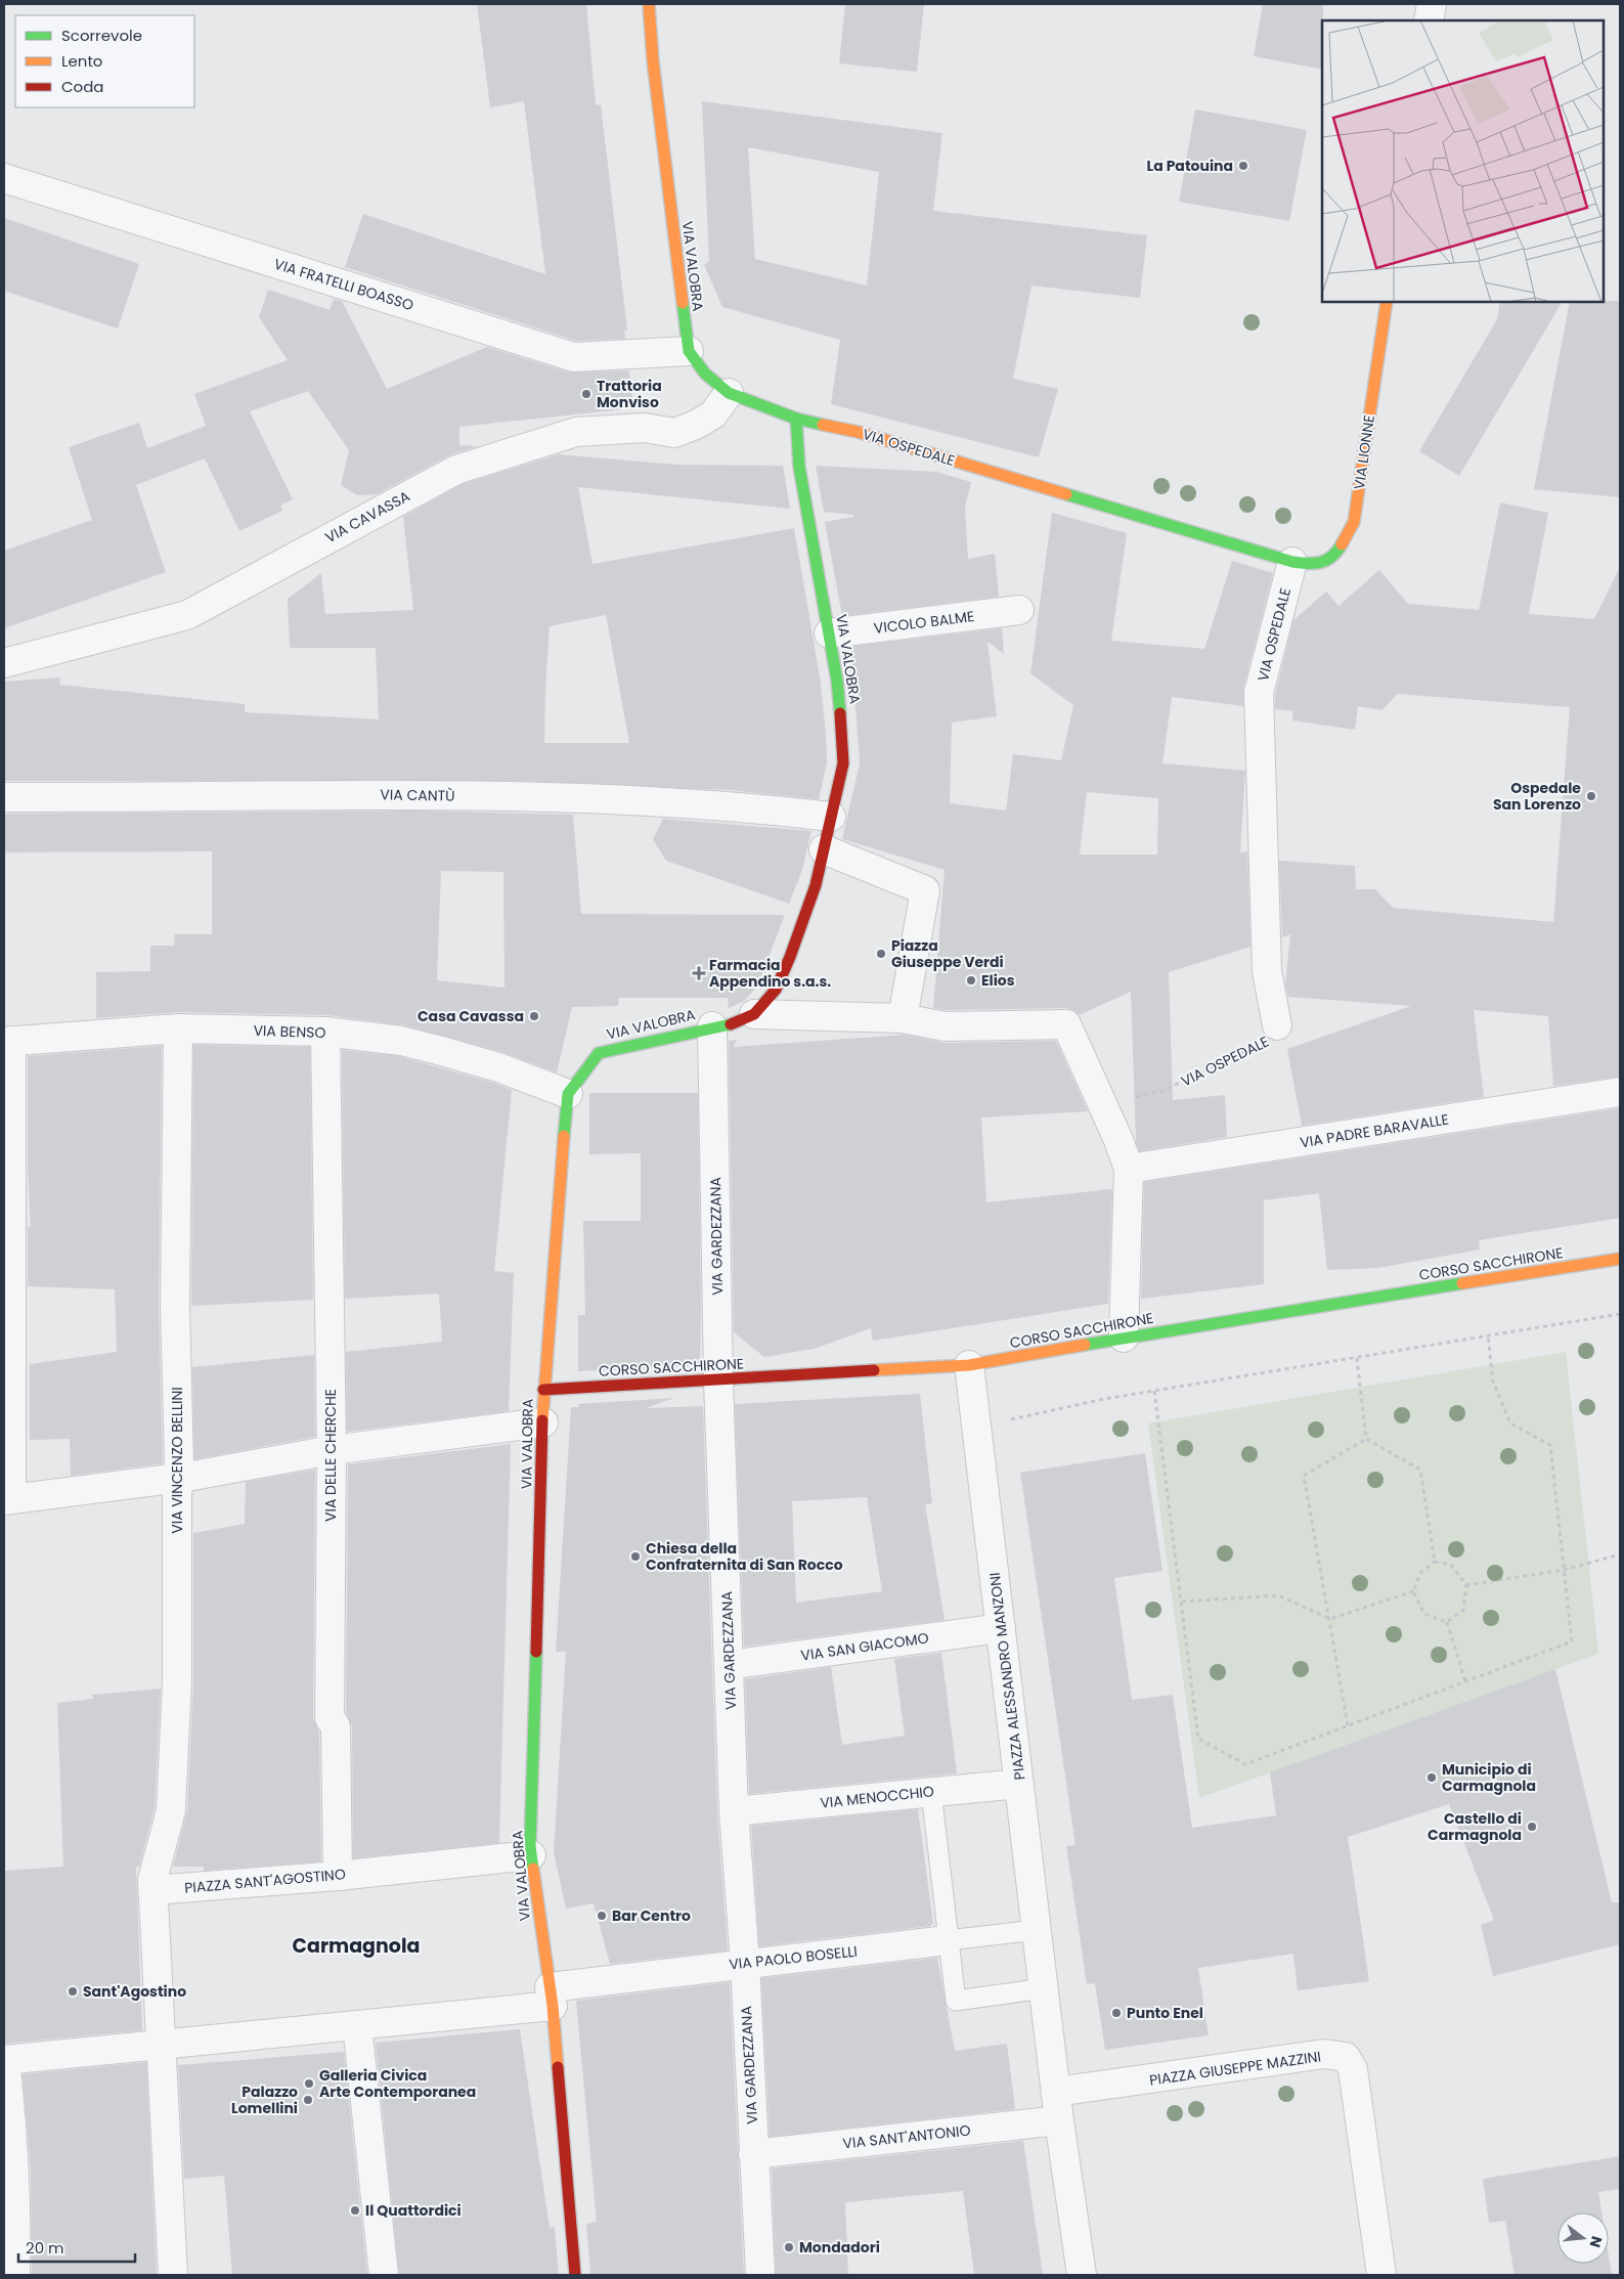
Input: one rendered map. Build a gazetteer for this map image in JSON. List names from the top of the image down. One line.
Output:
{"streets":{"street":["VIA VALOBRA","VIA FRATELLI BOASSO","VIA OSPEDALE","VIA LIONNE","VIA CAVASSA","VICOLO BALME","VIA CANTÙ","VIA BENSO","VIA PADRE BARAVALLE","VIA GARDEZZANA","CORSO SACCHIRONE","VIA DELLE CHERCHE","VIA VINCENZO BELLINI","VIA SAN GIACOMO","PIAZZA ALESSANDRO MANZONI","VIA MENOCCHIO","PIAZZA SANT'AGOSTINO","VIA PAOLO BOSELLI","PIAZZA GIUSEPPE MAZZINI","VIA SANT'ANTONIO"]},"crossings":[["VIA VALOBRA","VIA FRATELLI BOASSO"],["VIA VALOBRA","VIA OSPEDALE"],["VIA VALOBRA","VIA CAVASSA"],["VIA VALOBRA","VICOLO BALME"],["VIA VALOBRA","VIA CANTÙ"],["VIA VALOBRA","VIA BENSO"],["VIA VALOBRA","VIA GARDEZZANA"],["VIA VALOBRA","CORSO SACCHIRONE"],["VIA VALOBRA","PIAZZA SANT'AGOSTINO"],["VIA VALOBRA","VIA PAOLO BOSELLI"],["VIA OSPEDALE","VIA LIONNE"],["VIA BENSO","VIA DELLE CHERCHE"],["VIA BENSO","VIA VINCENZO BELLINI"],["VIA GARDEZZANA","CORSO SACCHIRONE"],["VIA GARDEZZANA","VIA SAN GIACOMO"],["VIA GARDEZZANA","VIA MENOCCHIO"],["VIA GARDEZZANA","VIA PAOLO BOSELLI"],["VIA GARDEZZANA","VIA SANT'ANTONIO"],["CORSO SACCHIRONE","PIAZZA ALESSANDRO MANZONI"],["VIA DELLE CHERCHE","PIAZZA SANT'AGOSTINO"],["VIA VINCENZO BELLINI","PIAZZA SANT'AGOSTINO"],["VIA SAN GIACOMO","PIAZZA ALESSANDRO MANZONI"],["PIAZZA ALESSANDRO MANZONI","VIA MENOCCHIO"],["PIAZZA ALESSANDRO MANZONI","VIA PAOLO BOSELLI"],["PIAZZA ALESSANDRO MANZONI","PIAZZA GIUSEPPE MAZZINI"]],"districts":["Carmagnola"],"places":{"other":["La Patouina","Trattoria Monviso","Ospedale San Lorenzo","Piazza Giuseppe Verdi","Elios","Casa Cavassa","Chiesa della Confraternita di San Rocco","Municipio di Carmagnola","Castello di Carmagnola","Bar Centro","Sant'Agostino","Punto Enel","Galleria Civica Arte Contemporanea","Palazzo Lomellini","Il Quattordici","Mondadori"],"health":["Farmacia Appendino s.a.s."]},"legend":["Scorrevole","Lento","Coda"],"scale_bar":"20 m","north":"right"}
